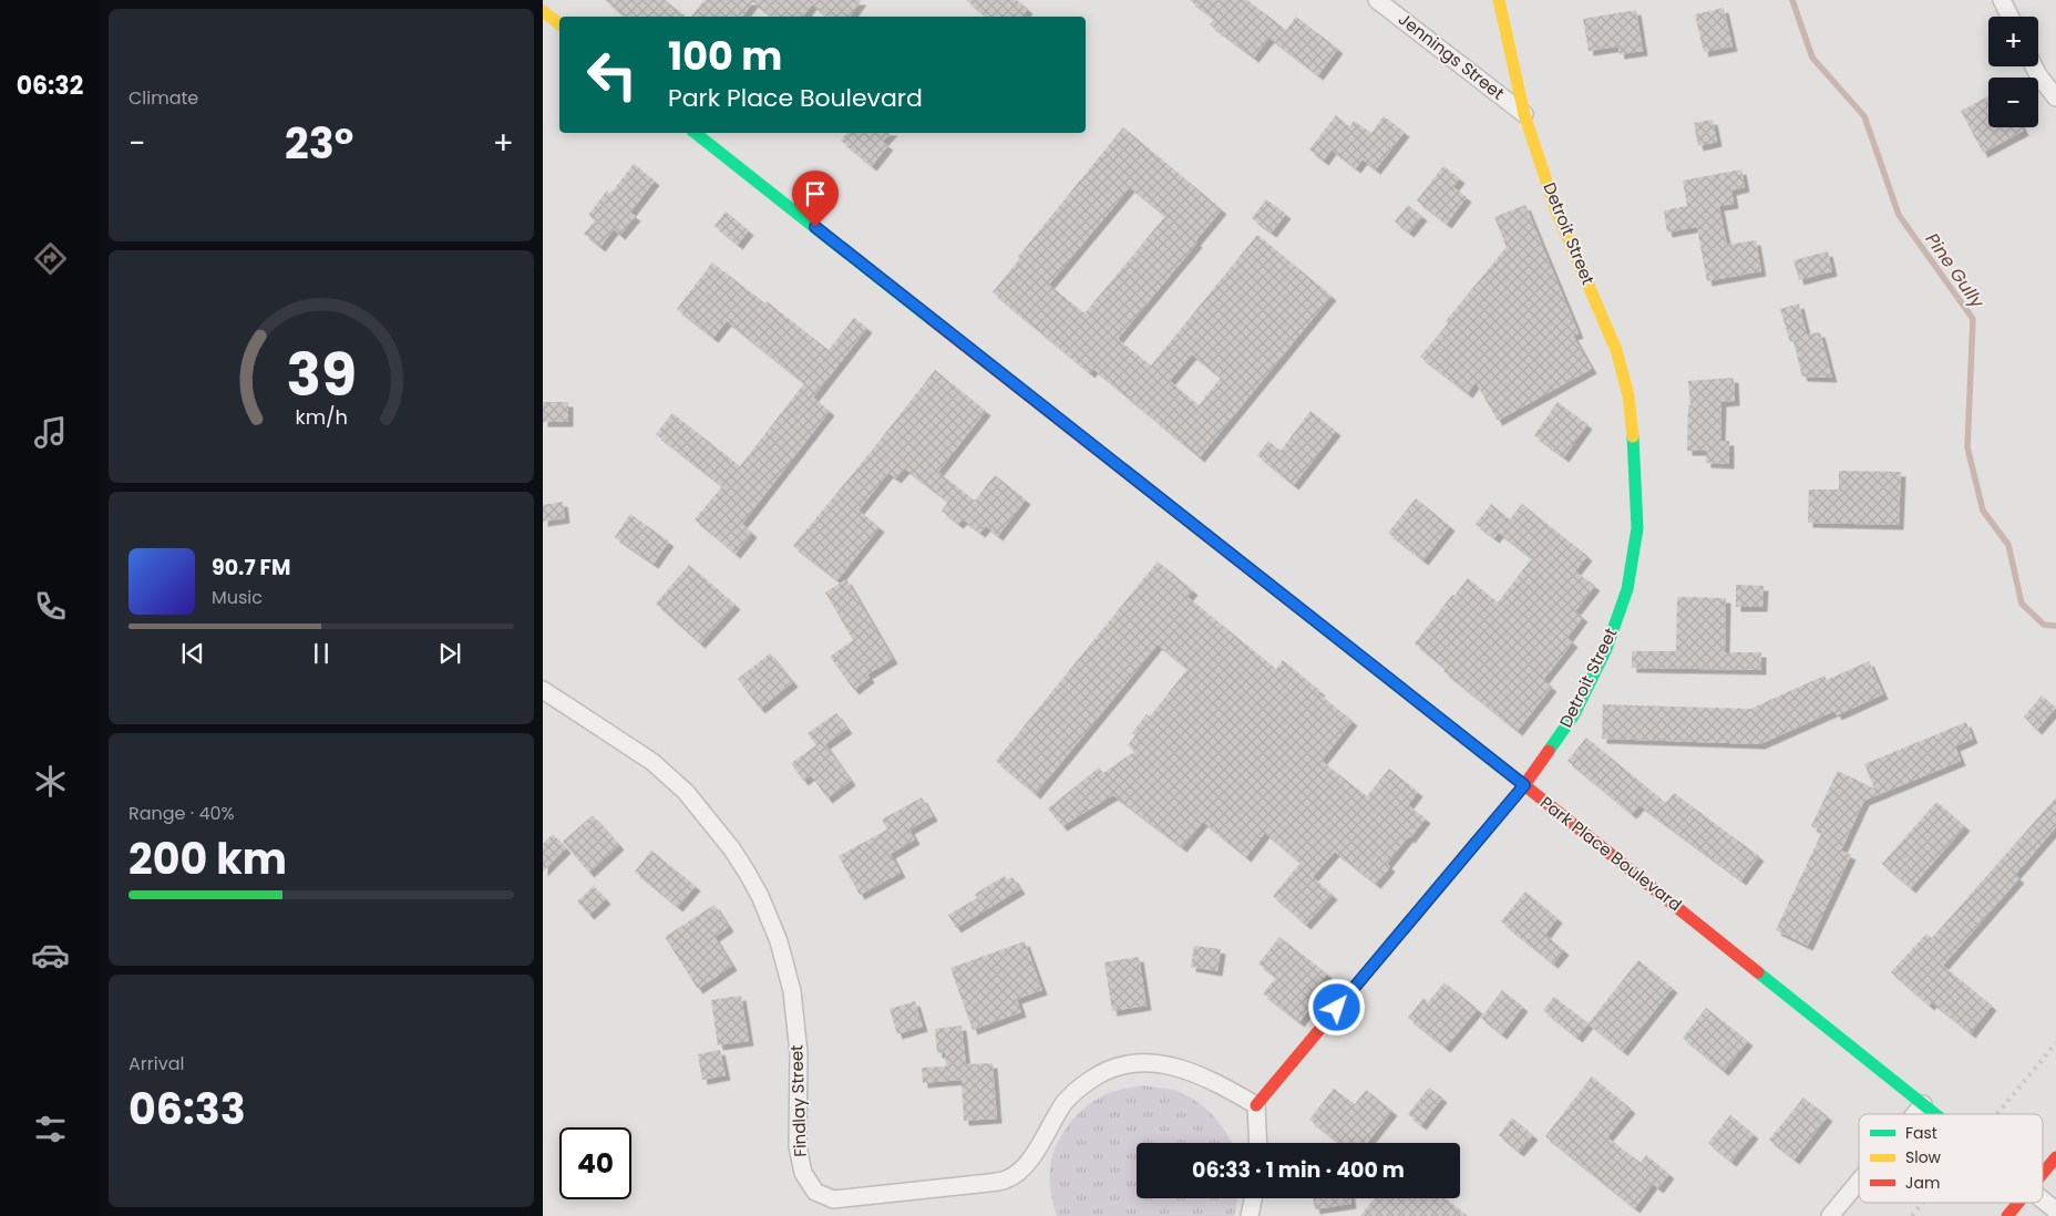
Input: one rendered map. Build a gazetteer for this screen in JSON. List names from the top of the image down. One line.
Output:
{"streets":{"street":["Jennings Street","Detroit Street","Park Place Boulevard","Findlay Street"]},"crossings":[["Jennings Street","Detroit Street"],["Detroit Street","Park Place Boulevard"],["Detroit Street","Findlay Street"]],"water":["Pine Gully"],"legend":["Fast","Slow","Jam"],"page":{"tabs":"06:32","tile":["Climate",["Range · 40%","200 km"],["Arrival","06:33"]],"map_buttons":["+","−"],"turn":["100 m","Park Place Boulevard"],"heat":["−","23°","+"],"song":["90.7 FM","Music"],"limit":"40","trip":"06:33 · 1 min · 400 m","gauge":["39","km/h"]}}
